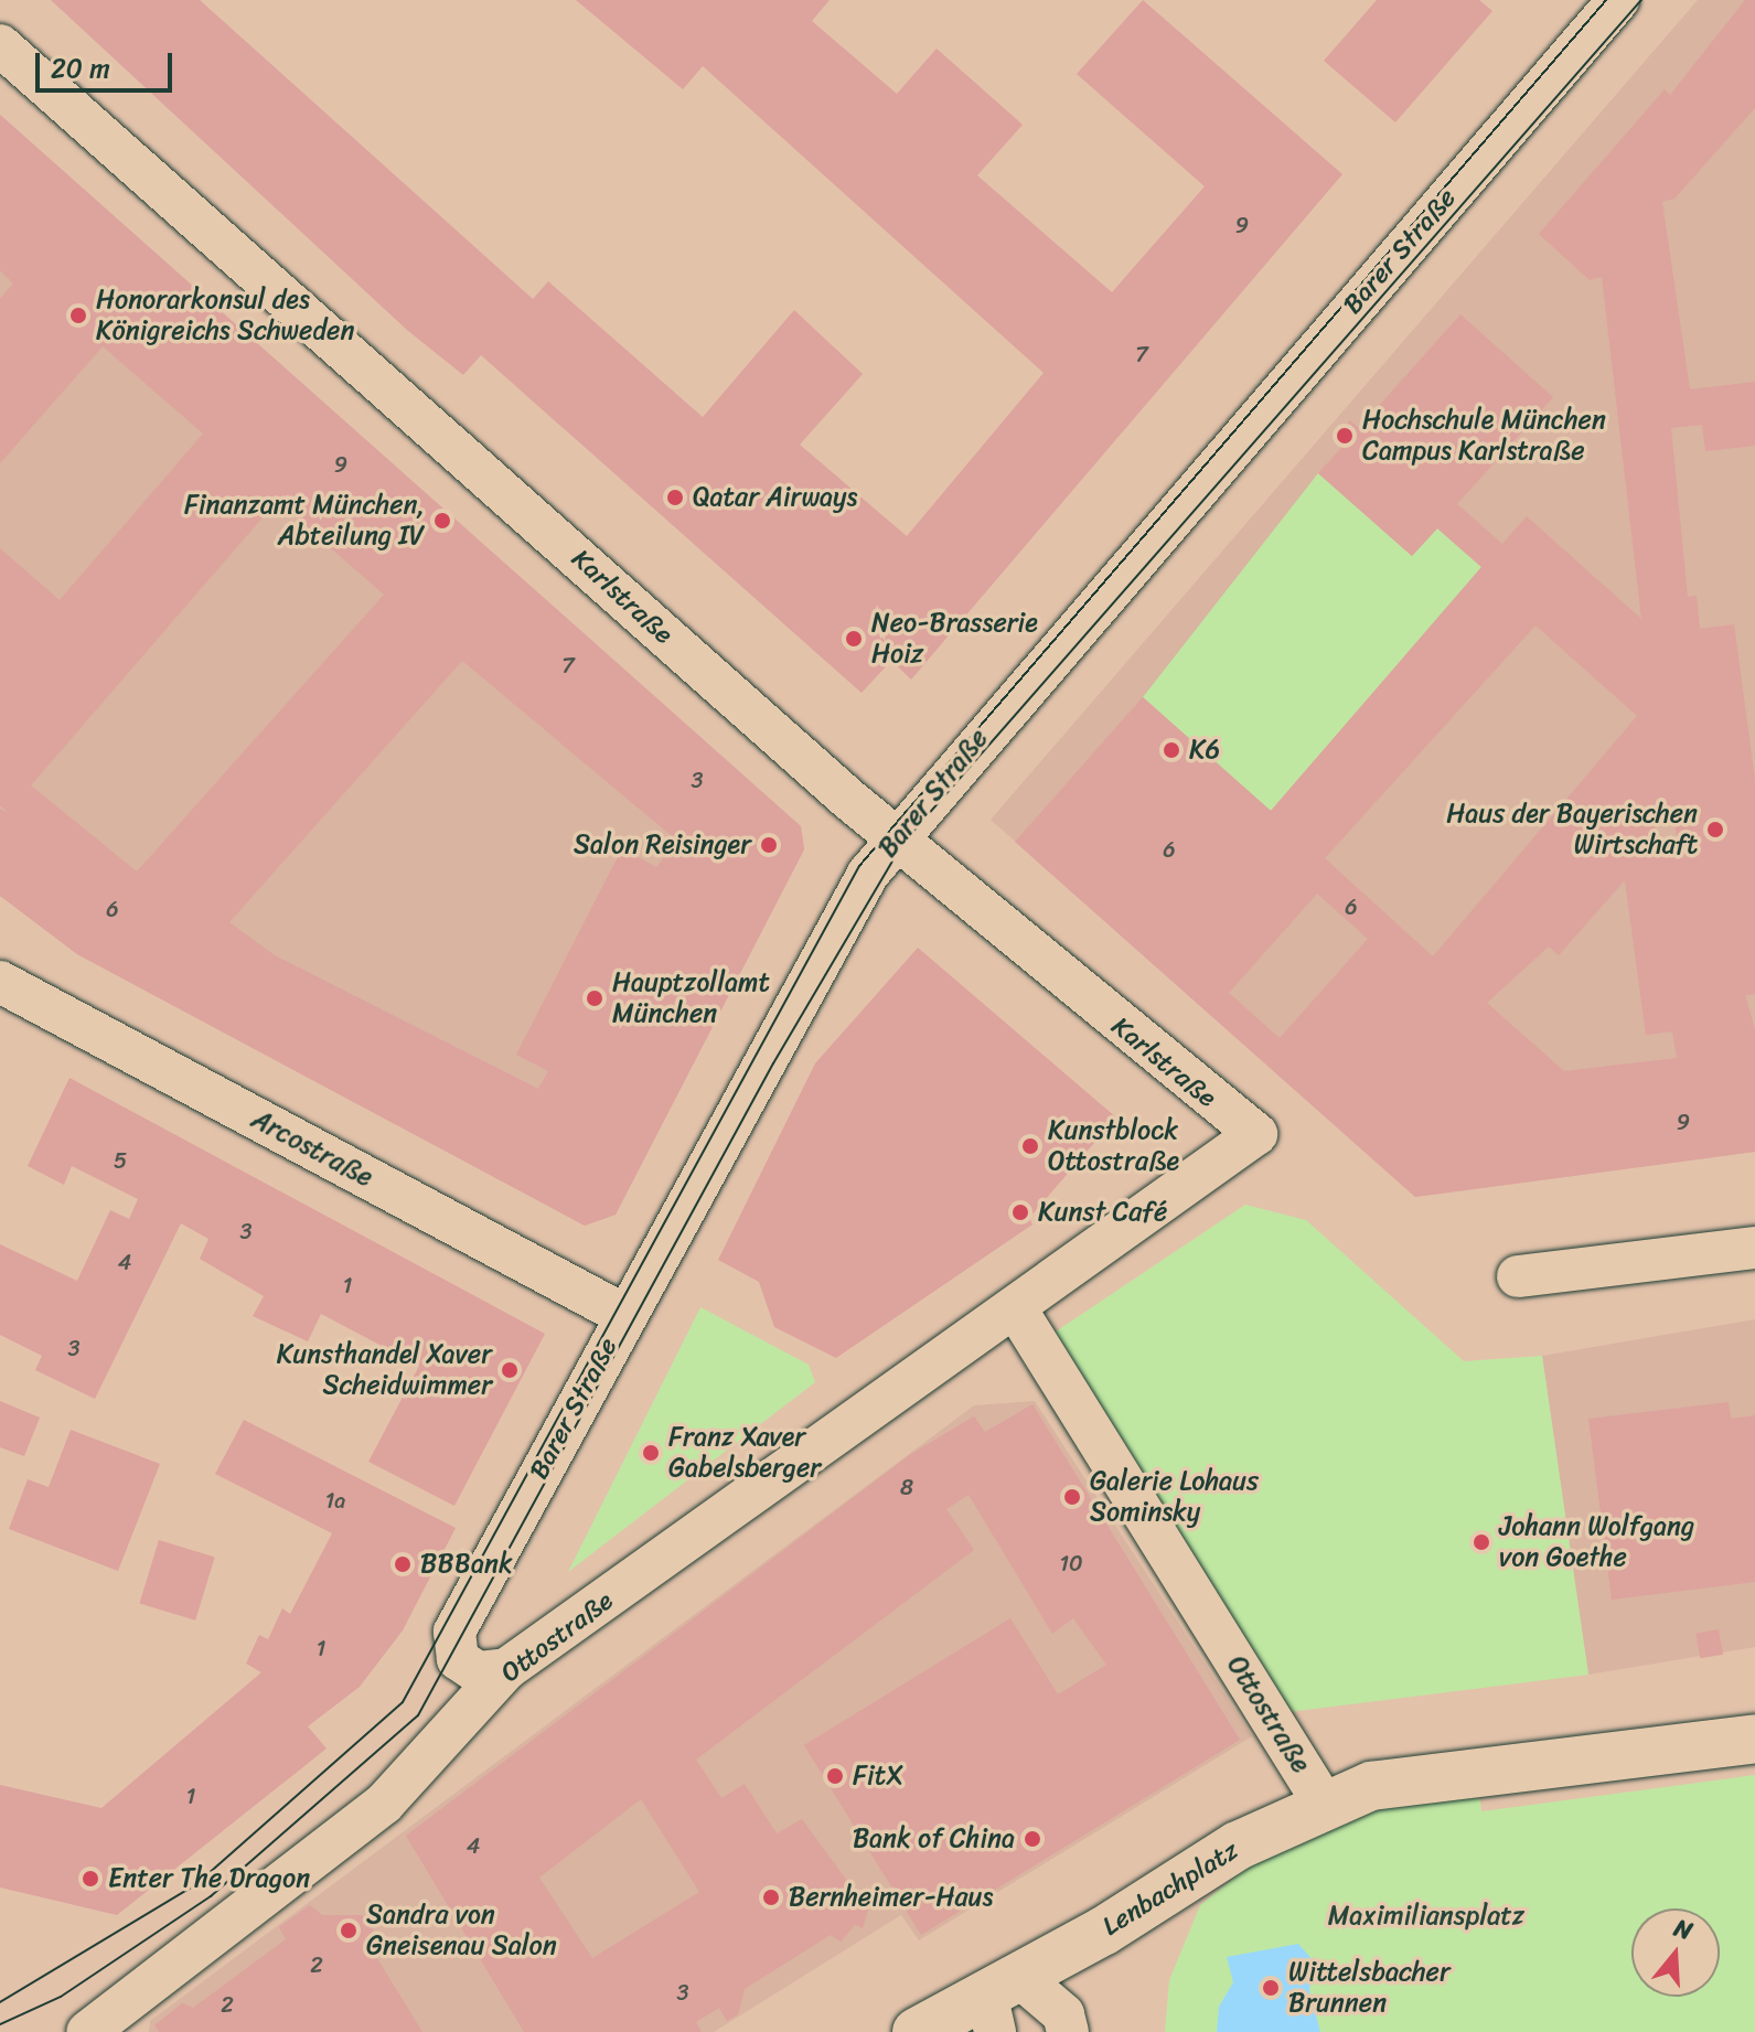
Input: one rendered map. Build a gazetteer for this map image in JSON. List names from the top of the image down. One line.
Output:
{"streets":{"main road":["Lenbachplatz"],"street":["Barer Straße","Karlstraße","Arcostraße","Ottostraße"]},"crossings":[["Barer Straße","Karlstraße"],["Barer Straße","Arcostraße"],["Barer Straße","Ottostraße"],["Karlstraße","Ottostraße"],["Ottostraße","Lenbachplatz"]],"parks":["Maximiliansplatz"],"places":["Honorarkonsul des Königreichs Schweden","Hochschule München Campus Karlstraße","Qatar Airways","Finanzamt München, Abteilung IV","Neo-Brasserie Hoiz","K6","Haus der Bayerischen Wirtschaft","Salon Reisinger","Hauptzollamt München","Kunstblock Ottostraße","Kunst Café","Kunsthandel Xaver Scheidwimmer","Franz Xaver Gabelsberger","Galerie Lohaus Sominsky","Johann Wolfgang von Goethe","BBBank","FitX","Bank of China","Enter The Dragon","Bernheimer-Haus","Sandra von Gneisenau Salon","Wittelsbacher Brunnen"],"house_numbers":["9","7","9","7","3","6","6","6","9","5","3","4","1","3","8","1a","10","1","1","4","2","3","2"],"scale_bar":"20 m","north":"top"}
